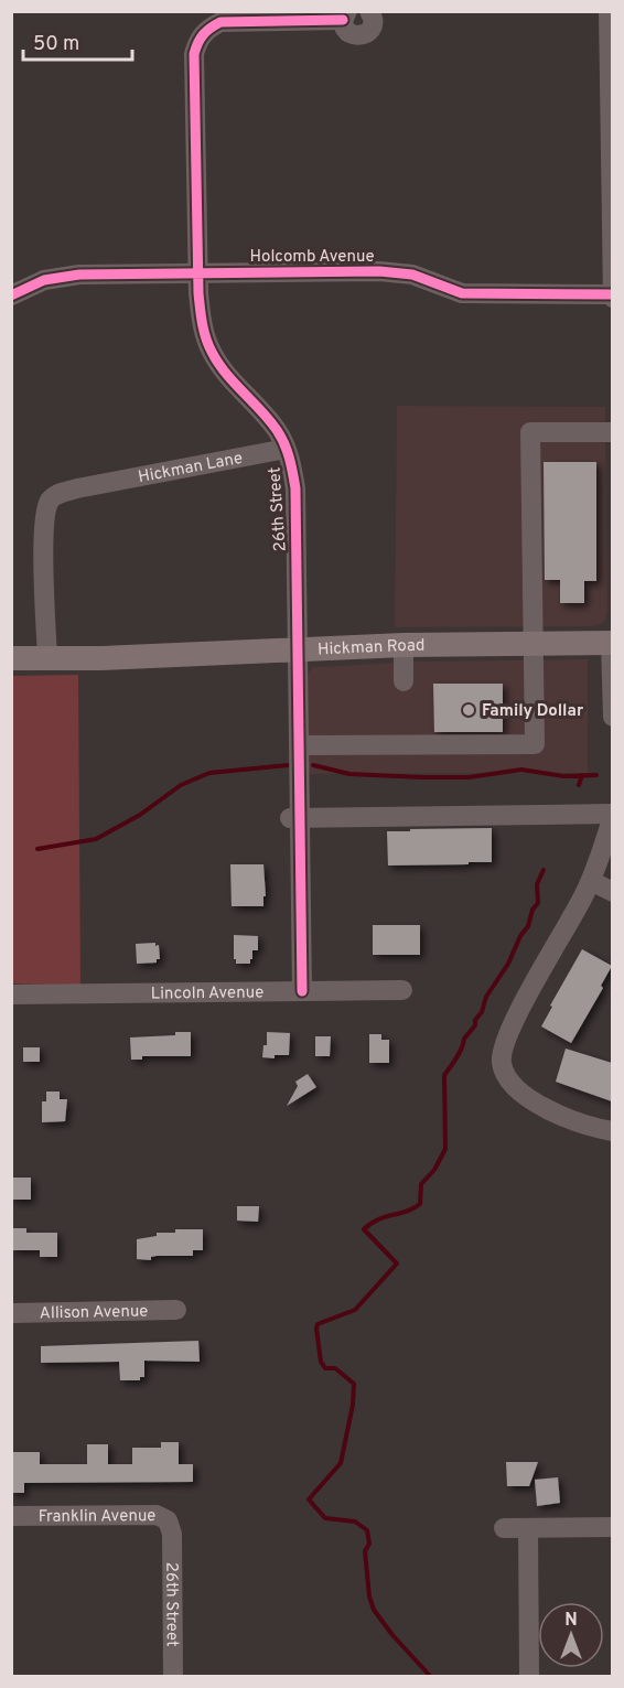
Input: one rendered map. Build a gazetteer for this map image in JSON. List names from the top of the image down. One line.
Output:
{"streets":{"main road":["Hickman Road"],"street":["Holcomb Avenue","Hickman Lane","26th Street","Lincoln Avenue","Allison Avenue","Franklin Avenue"]},"crossings":[["Holcomb Avenue","26th Street"],["Hickman Lane","26th Street"],["Hickman Lane","Hickman Road"],["26th Street","Hickman Road"],["26th Street","Lincoln Avenue"],["26th Street","Franklin Avenue"]],"places":["Family Dollar"],"scale_bar":"50 m","north":"top"}
